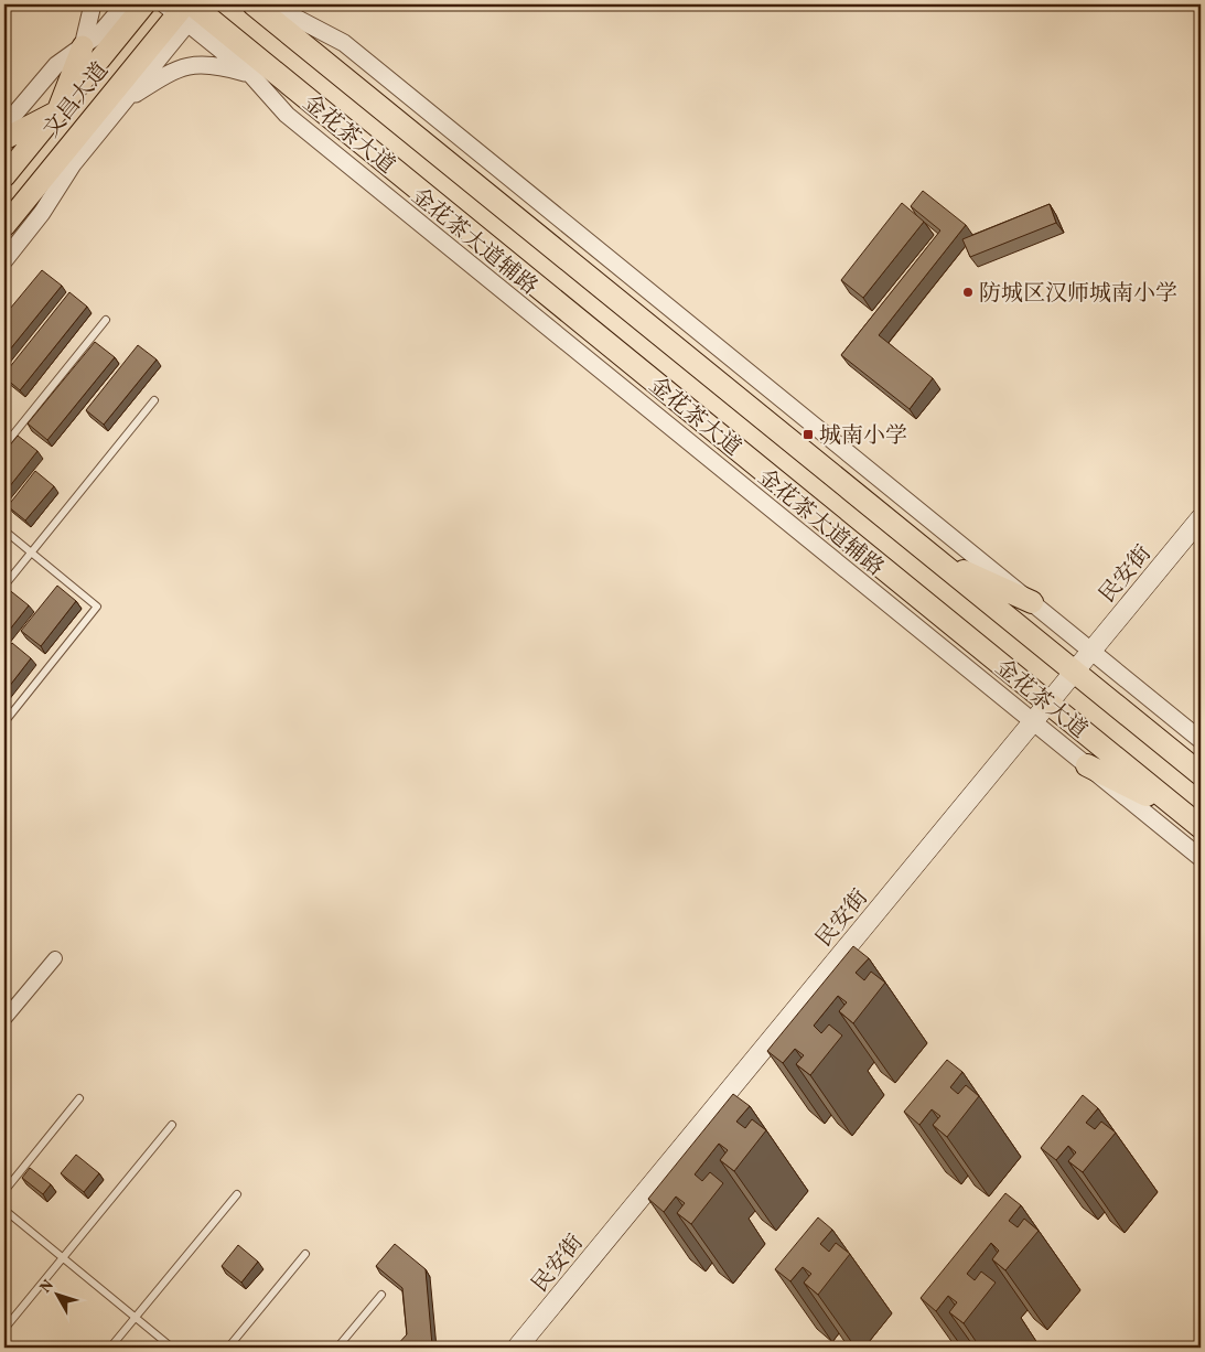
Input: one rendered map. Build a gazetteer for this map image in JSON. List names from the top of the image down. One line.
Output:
{"streets":{"highway":["金花茶大道"],"main road":["文昌大道","民安街"],"street":["金花茶大道辅路"]},"crossings":[["文昌大道","金花茶大道"],["文昌大道","金花茶大道辅路"],["金花茶大道","金花茶大道辅路"],["金花茶大道","民安街"],["金花茶大道辅路","民安街"]],"places":{"other":["防城区汉师城南小学"],"transit":["城南小学"]},"north":"top left"}
